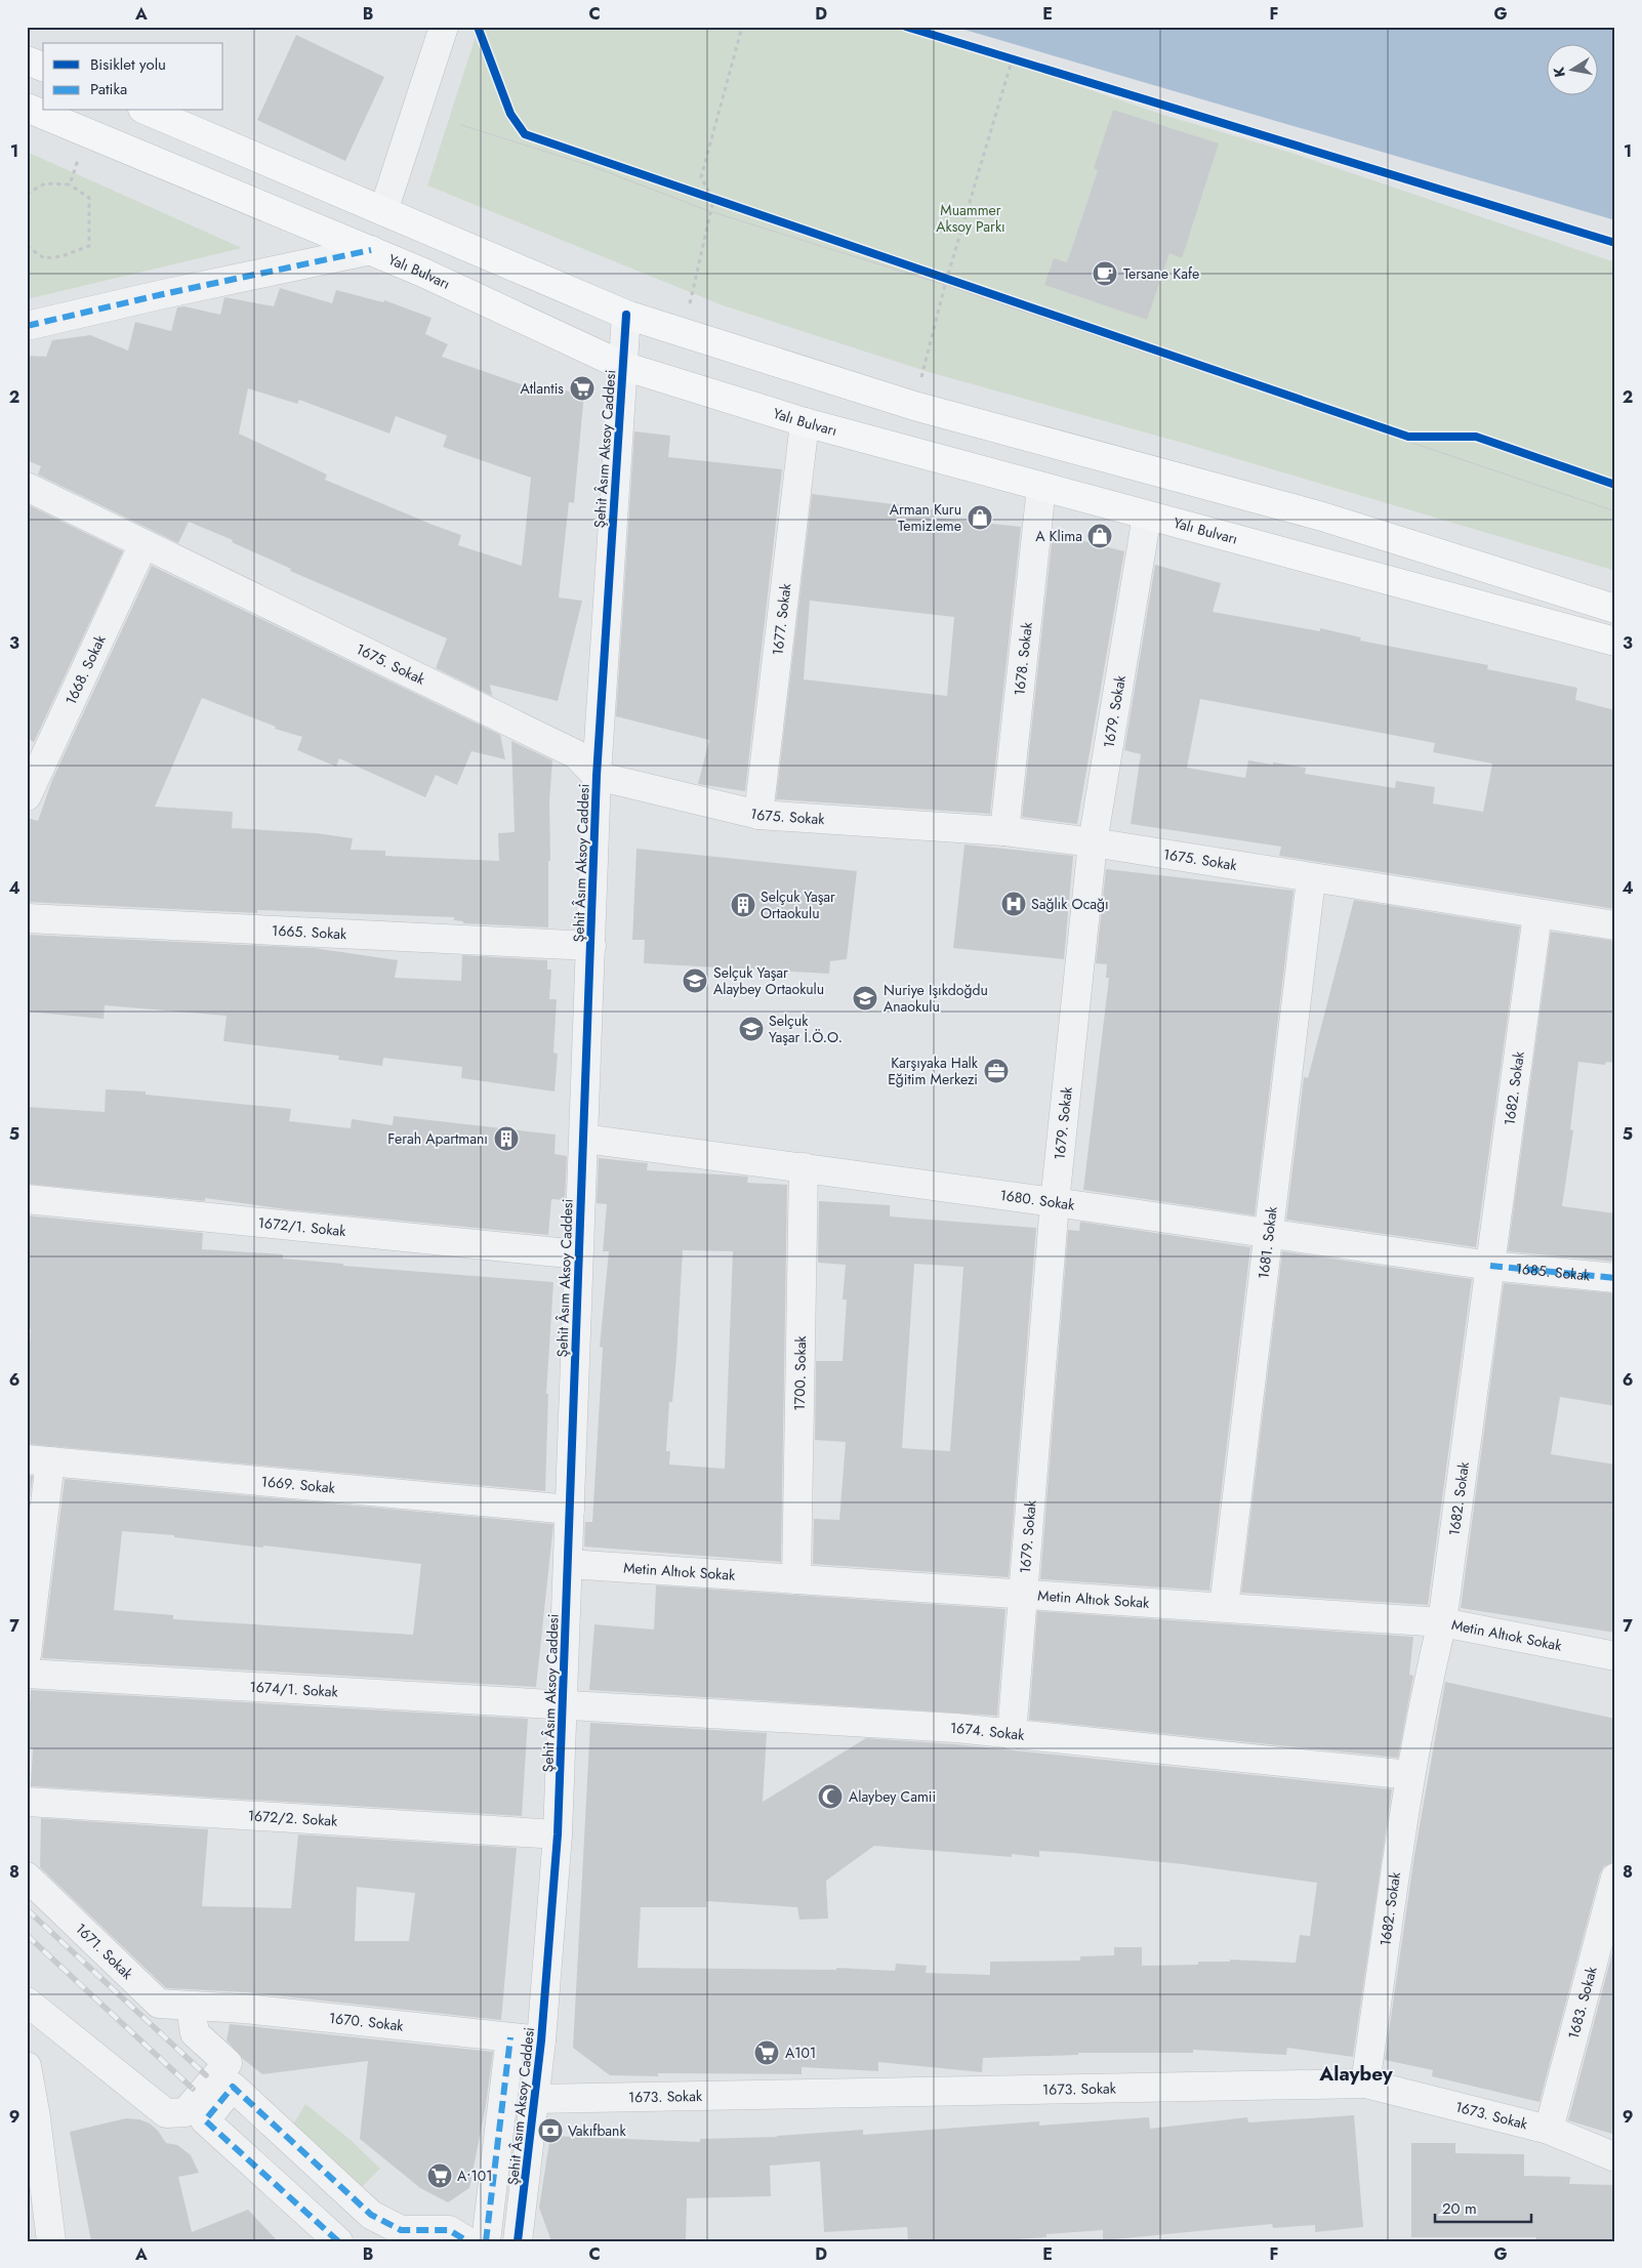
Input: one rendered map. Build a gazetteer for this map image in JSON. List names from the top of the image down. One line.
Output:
{"streets":{"main road":["Yalı Bulvarı"],"street":["Şehit Âsım Aksoy Caddesi","1677. Sokak","1678. Sokak","1675. Sokak","1668. Sokak","1679. Sokak","1665. Sokak","1682. Sokak","1680. Sokak","1672/1. Sokak","1681. Sokak","1685. Sokak","1700. Sokak","1669. Sokak","Metin Altıok Sokak","1674/1. Sokak","1674. Sokak","1672/2. Sokak","1671. Sokak","1683. Sokak","1670. Sokak","1673. Sokak"]},"crossings":[["Yalı Bulvarı","Şehit Âsım Aksoy Caddesi"],["Yalı Bulvarı","1677. Sokak"],["Yalı Bulvarı","1678. Sokak"],["Yalı Bulvarı","1679. Sokak"],["Şehit Âsım Aksoy Caddesi","1675. Sokak"],["Şehit Âsım Aksoy Caddesi","1665. Sokak"],["Şehit Âsım Aksoy Caddesi","1680. Sokak"],["Şehit Âsım Aksoy Caddesi","1672/1. Sokak"],["Şehit Âsım Aksoy Caddesi","1669. Sokak"],["Şehit Âsım Aksoy Caddesi","Metin Altıok Sokak"],["Şehit Âsım Aksoy Caddesi","1674/1. Sokak"],["Şehit Âsım Aksoy Caddesi","1674. Sokak"],["Şehit Âsım Aksoy Caddesi","1672/2. Sokak"],["Şehit Âsım Aksoy Caddesi","1670. Sokak"],["Şehit Âsım Aksoy Caddesi","1673. Sokak"],["1677. Sokak","1675. Sokak"],["1678. Sokak","1675. Sokak"],["1675. Sokak","1668. Sokak"],["1675. Sokak","1679. Sokak"],["1675. Sokak","1682. Sokak"],["1675. Sokak","1681. Sokak"],["1679. Sokak","1680. Sokak"],["1679. Sokak","Metin Altıok Sokak"],["1679. Sokak","1674. Sokak"],["1682. Sokak","1680. Sokak"],["1682. Sokak","1685. Sokak"],["1682. Sokak","Metin Altıok Sokak"],["1682. Sokak","1674. Sokak"],["1682. Sokak","1673. Sokak"],["1680. Sokak","1681. Sokak"],["1680. Sokak","1685. Sokak"],["1680. Sokak","1700. Sokak"],["1681. Sokak","Metin Altıok Sokak"],["1700. Sokak","Metin Altıok Sokak"],["1674/1. Sokak","1674. Sokak"],["1671. Sokak","1670. Sokak"],["1683. Sokak","1673. Sokak"]],"districts":["Alaybey"],"parks":["Muammer Aksoy Parkı"],"places":{"cafe":["Tersane Kafe"],"supermarket":["Atlantis","A101","A•101"],"shop":["Arman Kuru Temizleme","A Klima"],"hospital":["Sağlık Ocağı"],"building":["Selçuk Yaşar Ortaokulu","Ferah Apartmanı"],"school or university":["Selçuk Yaşar Alaybey Ortaokulu","Nuriye Işıkdoğdu Anaokulu","Selçuk Yaşar İ.Ö.O."],"office":["Karşıyaka Halk Eğitim Merkezi"],"mosque":["Alaybey Camii"],"bank":["Vakıfbank"]},"legend":["Bisiklet yolu","Patika"],"scale_bar":"20 m","north":"left","grid":{"columns":["A","B","C","D","E","F","G"],"rows":["1","2","3","4","5","6","7","8","9"]}}
